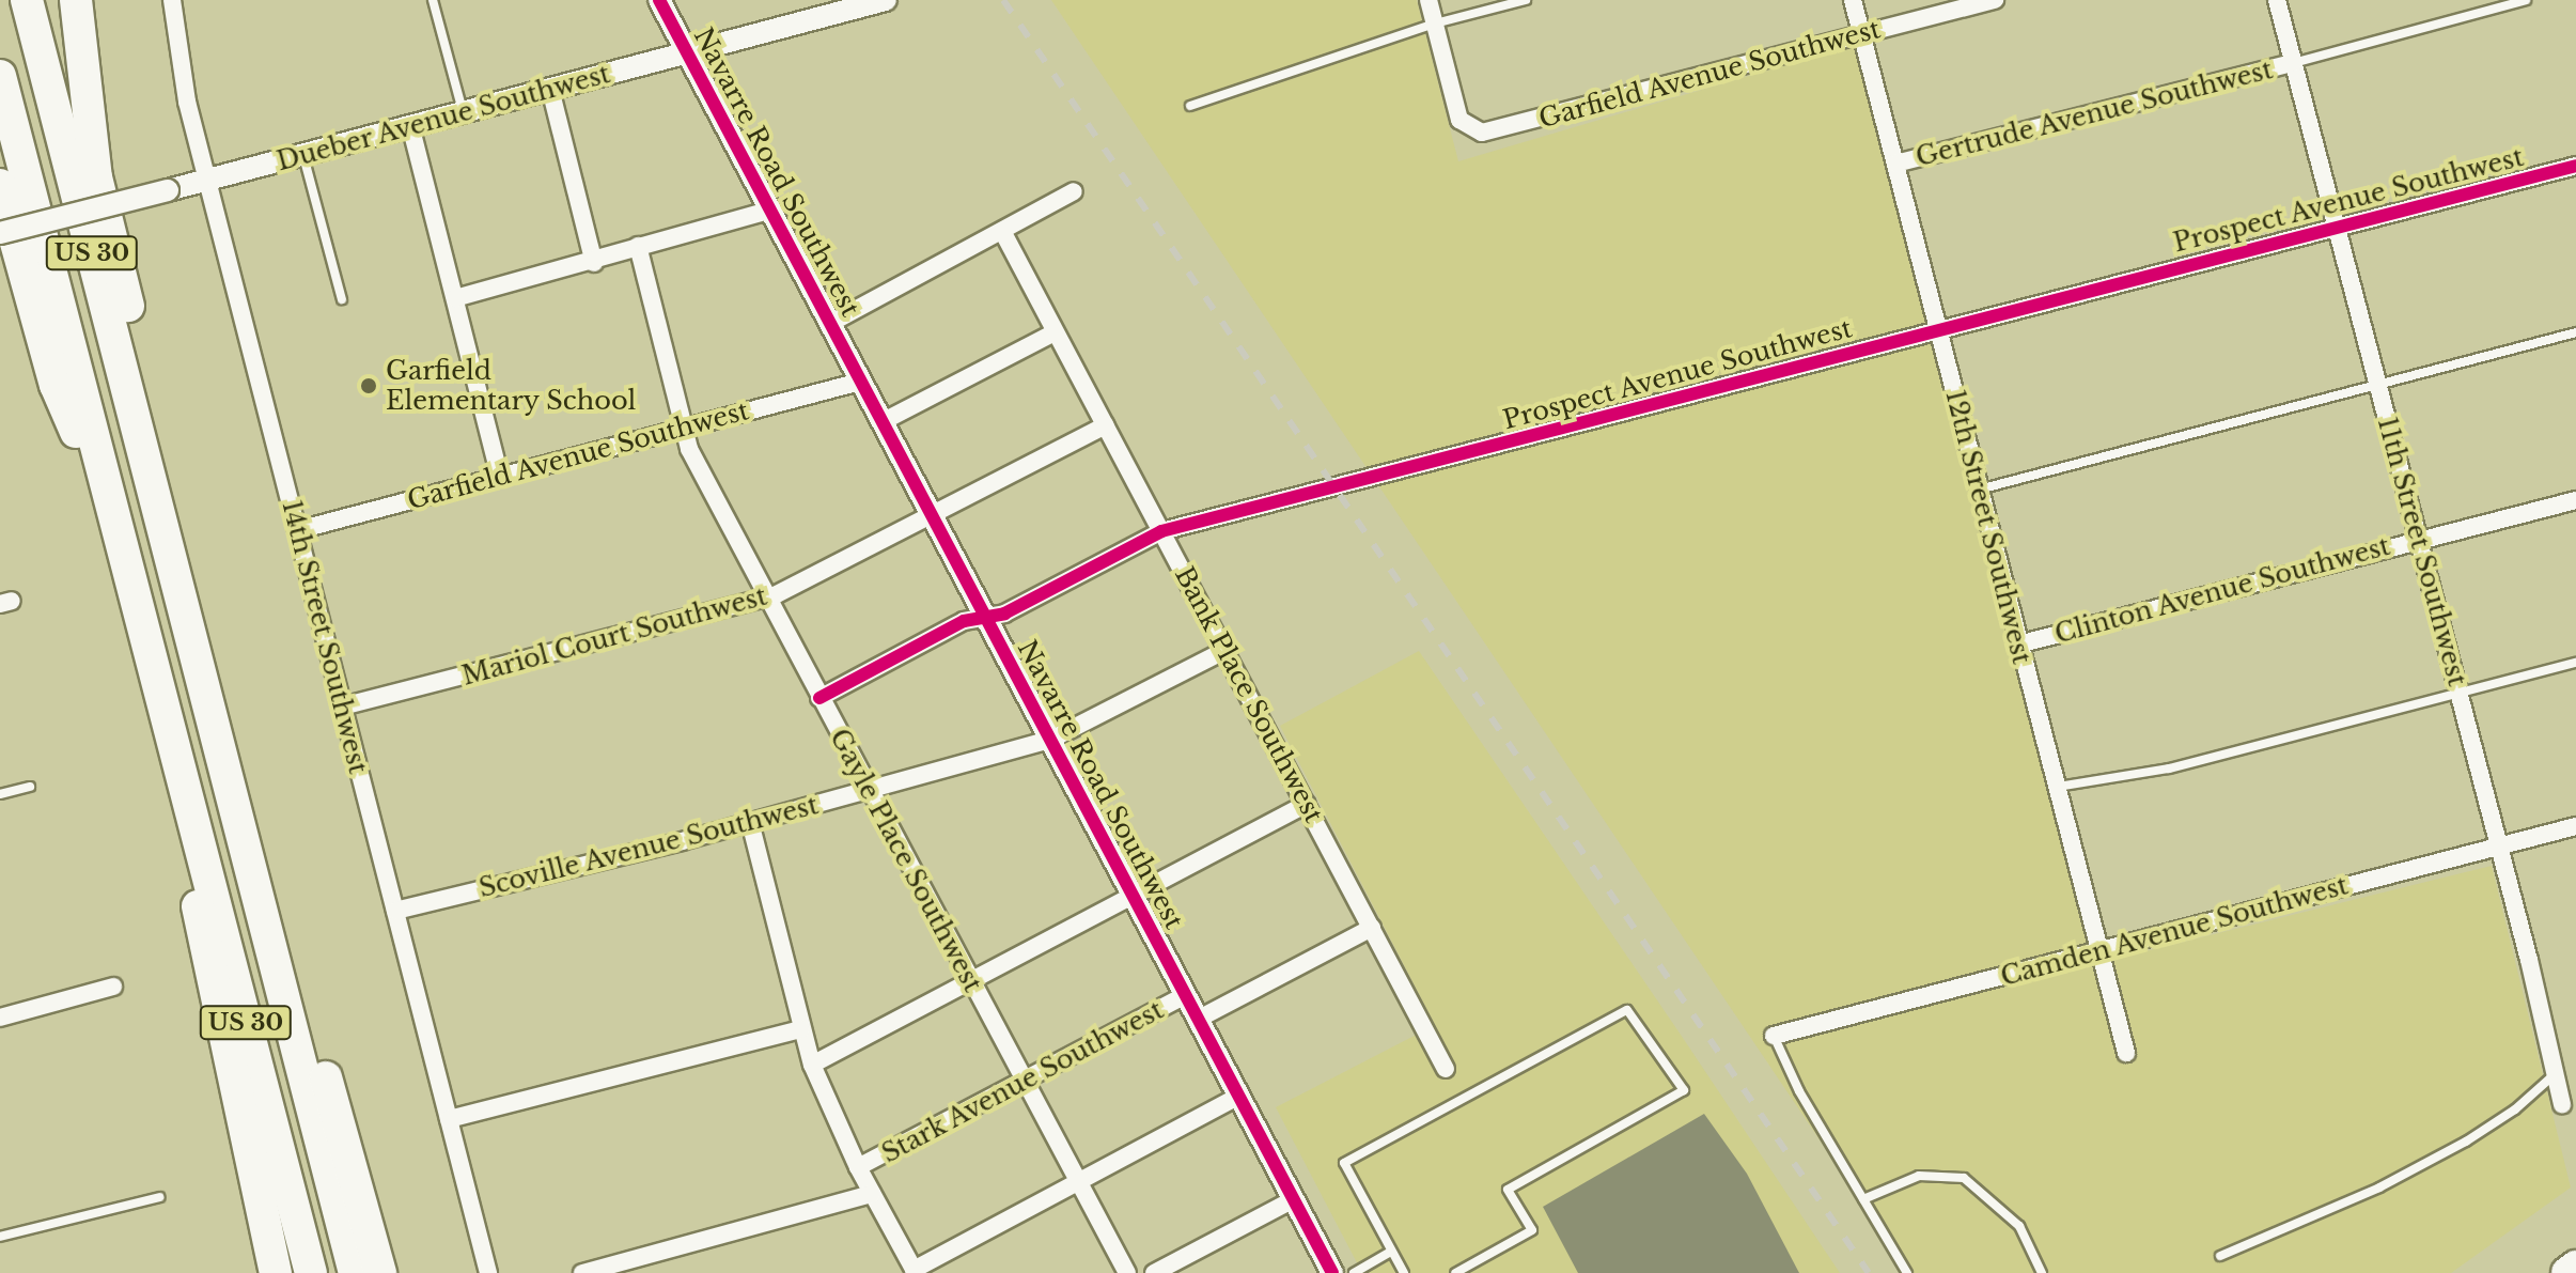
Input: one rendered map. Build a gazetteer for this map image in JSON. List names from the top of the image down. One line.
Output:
{"streets":{"highway":["US 30"],"street":["Garfield Avenue Southwest","Gertrude Avenue Southwest","Dueber Avenue Southwest","Navarre Road Southwest","Prospect Avenue Southwest","12th Street Southwest","11th Street Southwest","Clinton Avenue Southwest","Mariol Court Southwest","14th Street Southwest","Bank Place Southwest","Scoville Avenue Southwest","Gayle Place Southwest","Camden Avenue Southwest","Stark Avenue Southwest"]},"crossings":[["Garfield Avenue Southwest","Navarre Road Southwest"],["Garfield Avenue Southwest","12th Street Southwest"],["Garfield Avenue Southwest","14th Street Southwest"],["Garfield Avenue Southwest","Gayle Place Southwest"],["Gertrude Avenue Southwest","12th Street Southwest"],["Gertrude Avenue Southwest","11th Street Southwest"],["Dueber Avenue Southwest","Navarre Road Southwest"],["Dueber Avenue Southwest","14th Street Southwest"],["Navarre Road Southwest","Prospect Avenue Southwest"],["Navarre Road Southwest","Mariol Court Southwest"],["Navarre Road Southwest","Scoville Avenue Southwest"],["Navarre Road Southwest","Stark Avenue Southwest"],["Prospect Avenue Southwest","12th Street Southwest"],["Prospect Avenue Southwest","11th Street Southwest"],["Prospect Avenue Southwest","Bank Place Southwest"],["Prospect Avenue Southwest","Gayle Place Southwest"],["12th Street Southwest","Clinton Avenue Southwest"],["12th Street Southwest","Camden Avenue Southwest"],["11th Street Southwest","Clinton Avenue Southwest"],["11th Street Southwest","Camden Avenue Southwest"],["Mariol Court Southwest","14th Street Southwest"],["Mariol Court Southwest","Bank Place Southwest"],["Mariol Court Southwest","Gayle Place Southwest"],["14th Street Southwest","Scoville Avenue Southwest"],["Bank Place Southwest","Scoville Avenue Southwest"],["Scoville Avenue Southwest","Gayle Place Southwest"],["Gayle Place Southwest","Stark Avenue Southwest"]],"places":["Garfield Elementary School"]}
